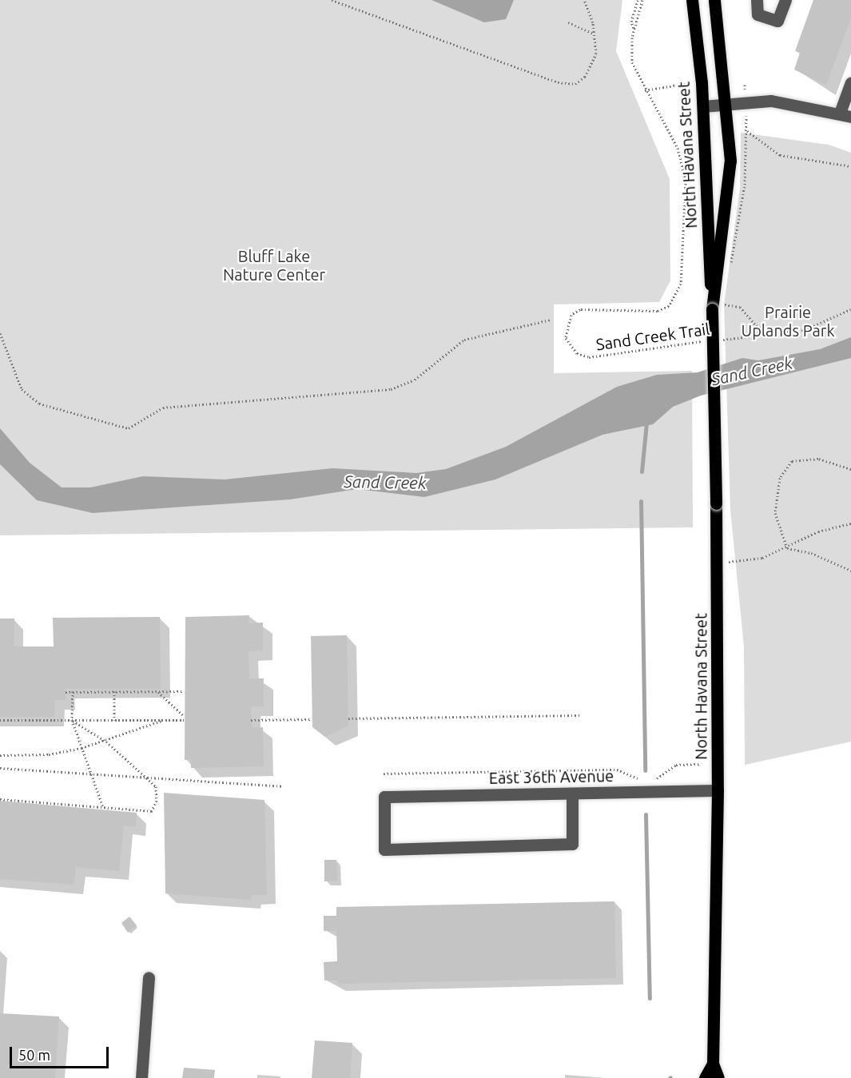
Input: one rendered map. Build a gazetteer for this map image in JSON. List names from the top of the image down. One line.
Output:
{"streets":{"main road":["North Havana Street"],"street":["East 36th Avenue"],"path":["Sand Creek Trail"]},"crossings":[["North Havana Street","East 36th Avenue"]],"water":["Sand Creek"],"parks":["Bluff Lake Nature Center","Prairie Uplands Park"],"scale_bar":"50 m"}
